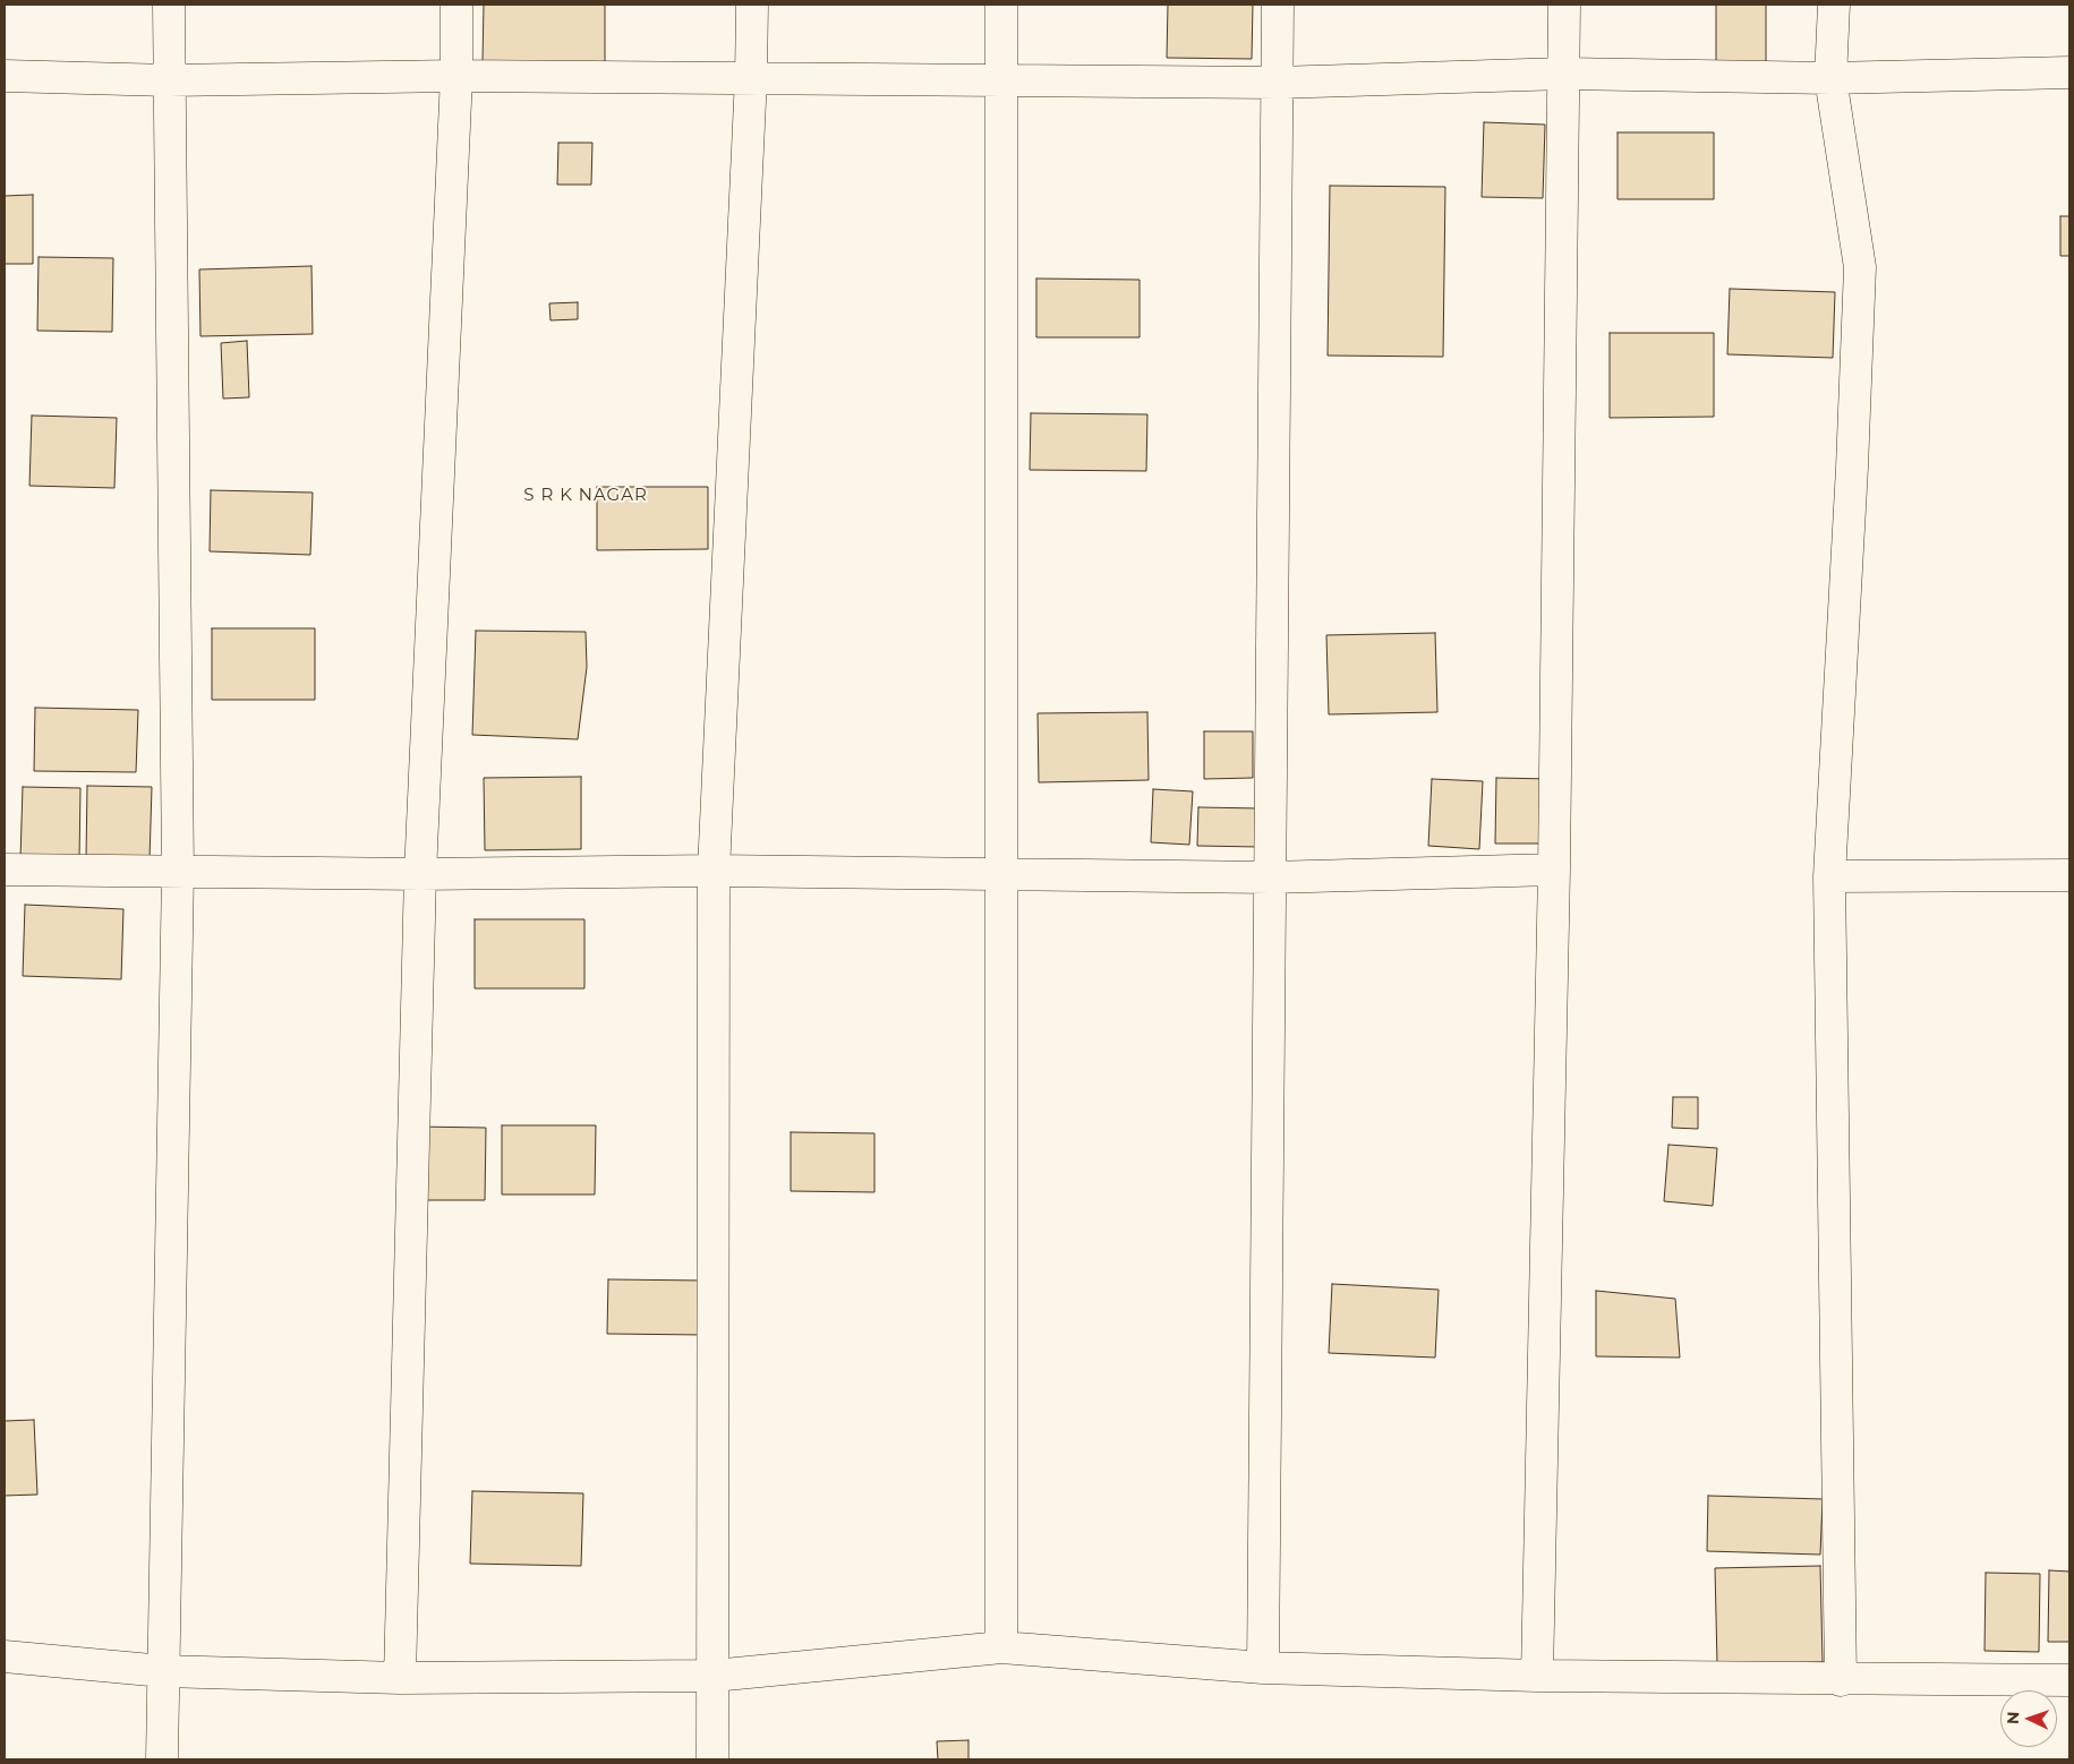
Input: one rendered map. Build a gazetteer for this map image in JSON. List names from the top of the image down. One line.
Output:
{"districts":["S R K NAGAR"],"north":"left"}
